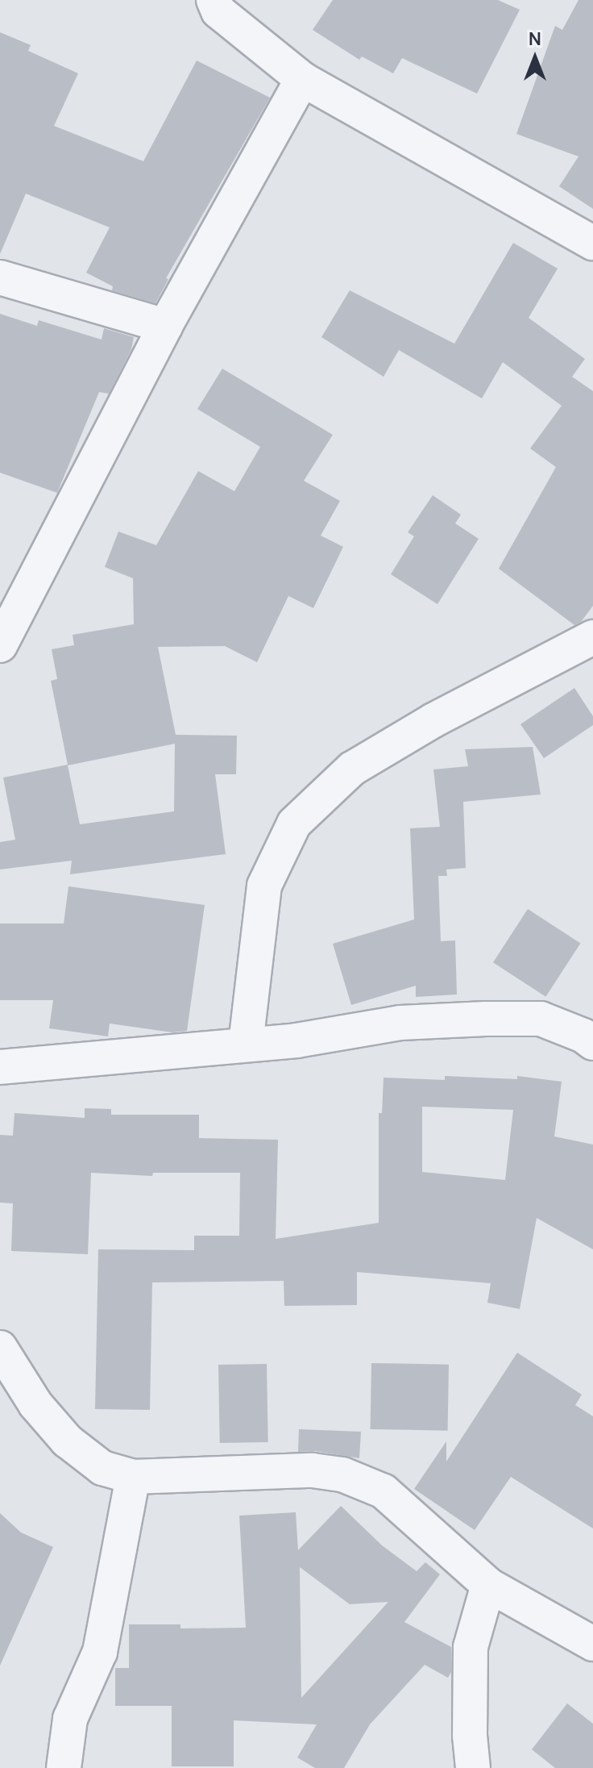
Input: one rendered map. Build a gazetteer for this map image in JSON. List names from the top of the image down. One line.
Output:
{"north":"top"}
